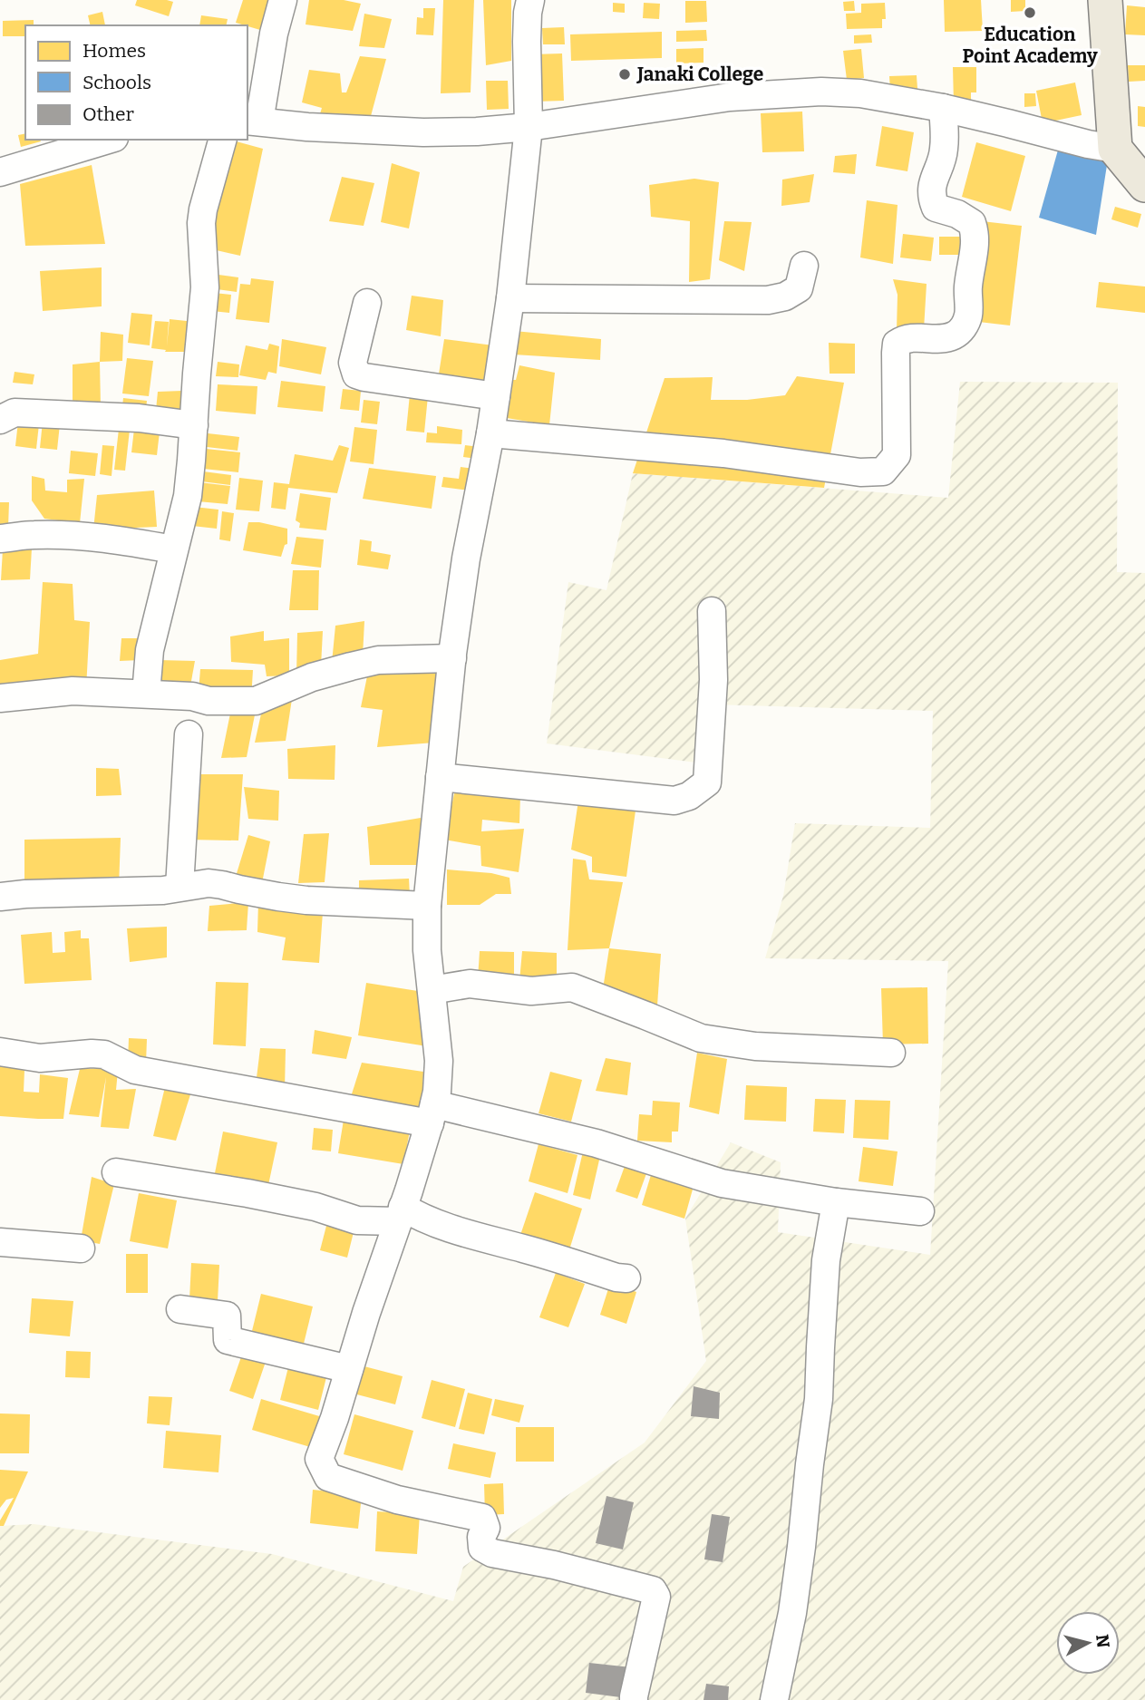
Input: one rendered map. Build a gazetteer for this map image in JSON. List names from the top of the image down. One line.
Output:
{"places":["Education Point Academy","Janaki College"],"legend":["Homes","Schools","Other"],"north":"right"}
